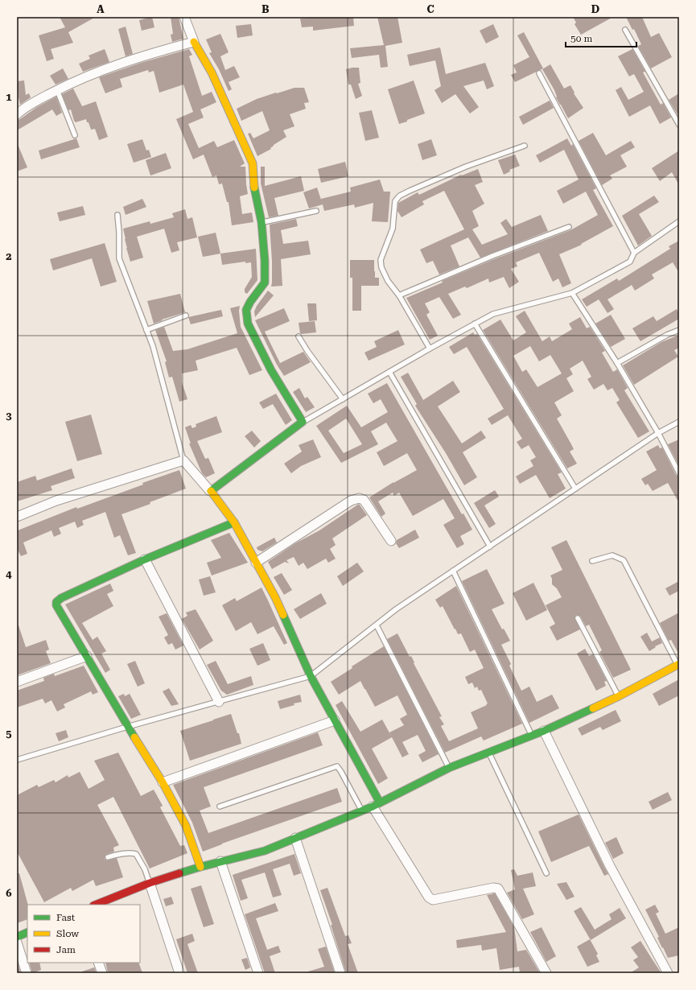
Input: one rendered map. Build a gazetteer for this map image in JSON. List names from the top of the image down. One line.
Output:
{"legend":["Fast","Slow","Jam"],"scale_bar":"50 m","grid":{"columns":["A","B","C","D"],"rows":["1","2","3","4","5","6"]}}
